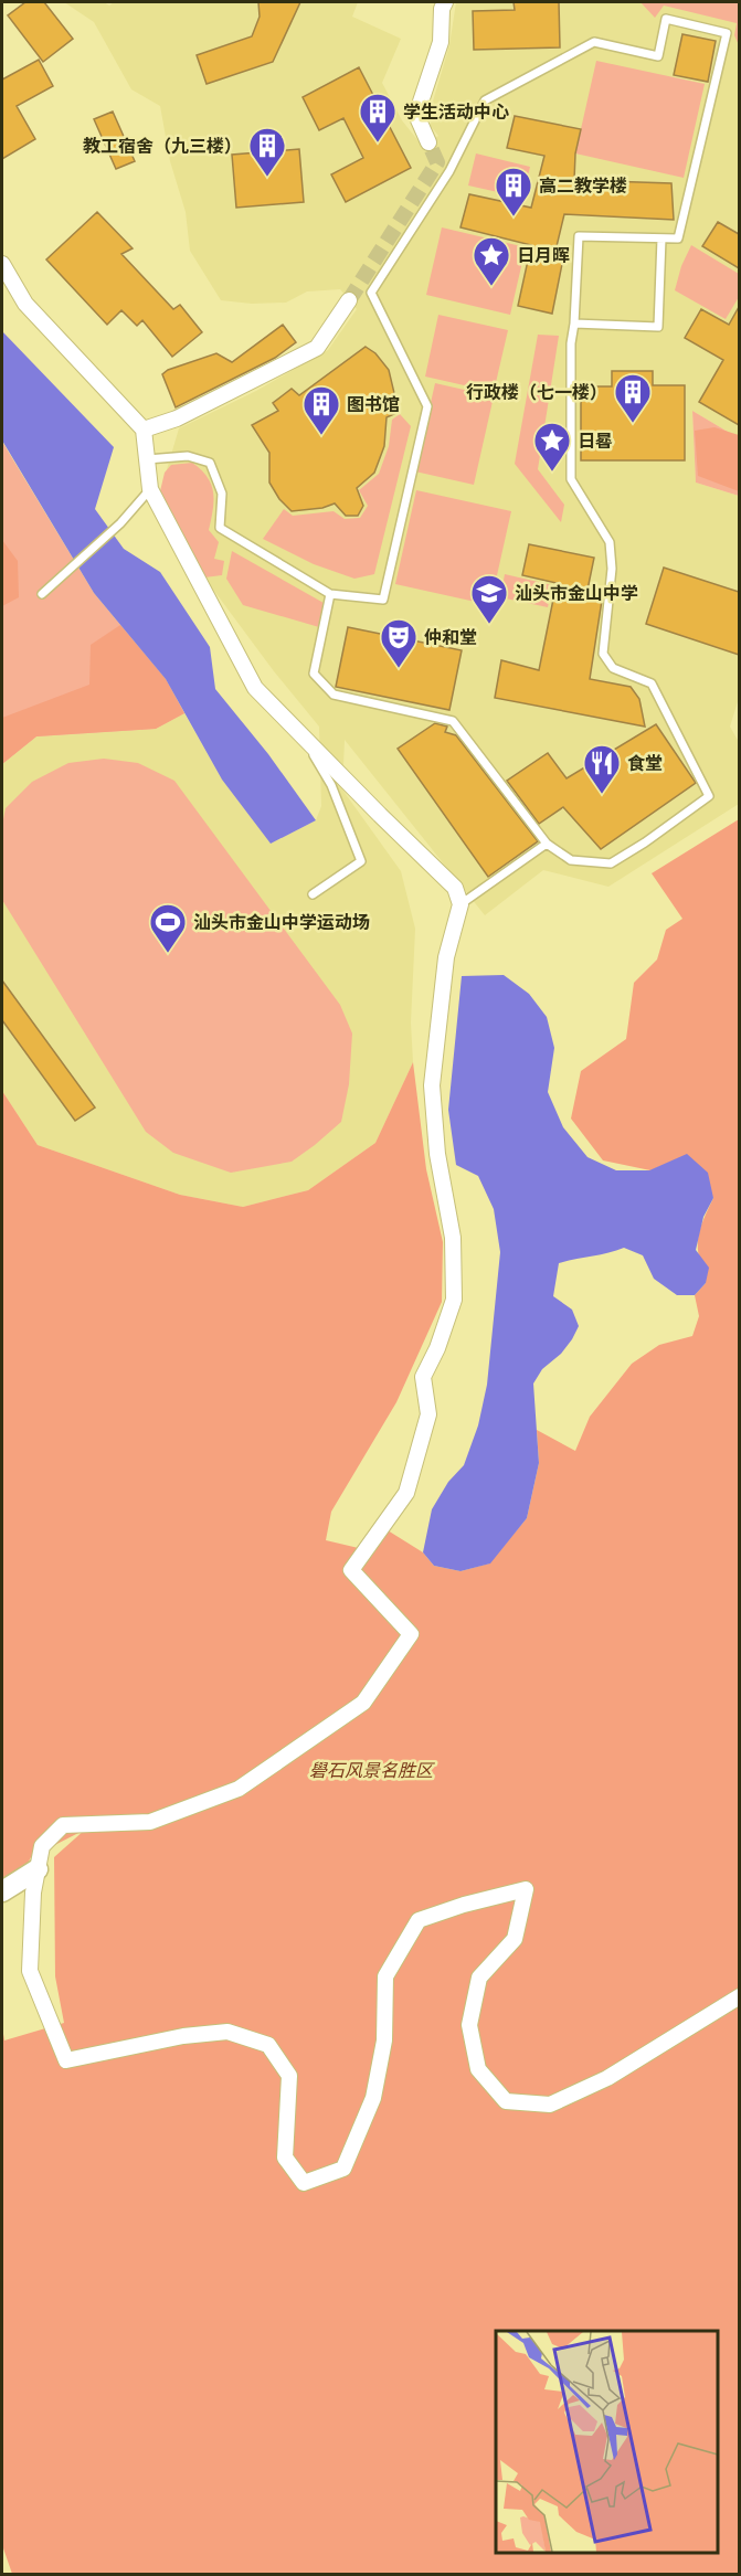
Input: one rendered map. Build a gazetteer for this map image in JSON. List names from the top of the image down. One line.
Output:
{"parks":["礐石风景名胜区"],"places":{"building":["学生活动中心","教工宿舍（九三楼）","高二教学楼","行政楼（七一楼）","图书馆"],"place":["日月晖","日晷"],"school or university":["汕头市金山中学"],"theatre":["仲和堂"],"restaurant":["食堂"],"sports":["汕头市金山中学运动场"]}}
